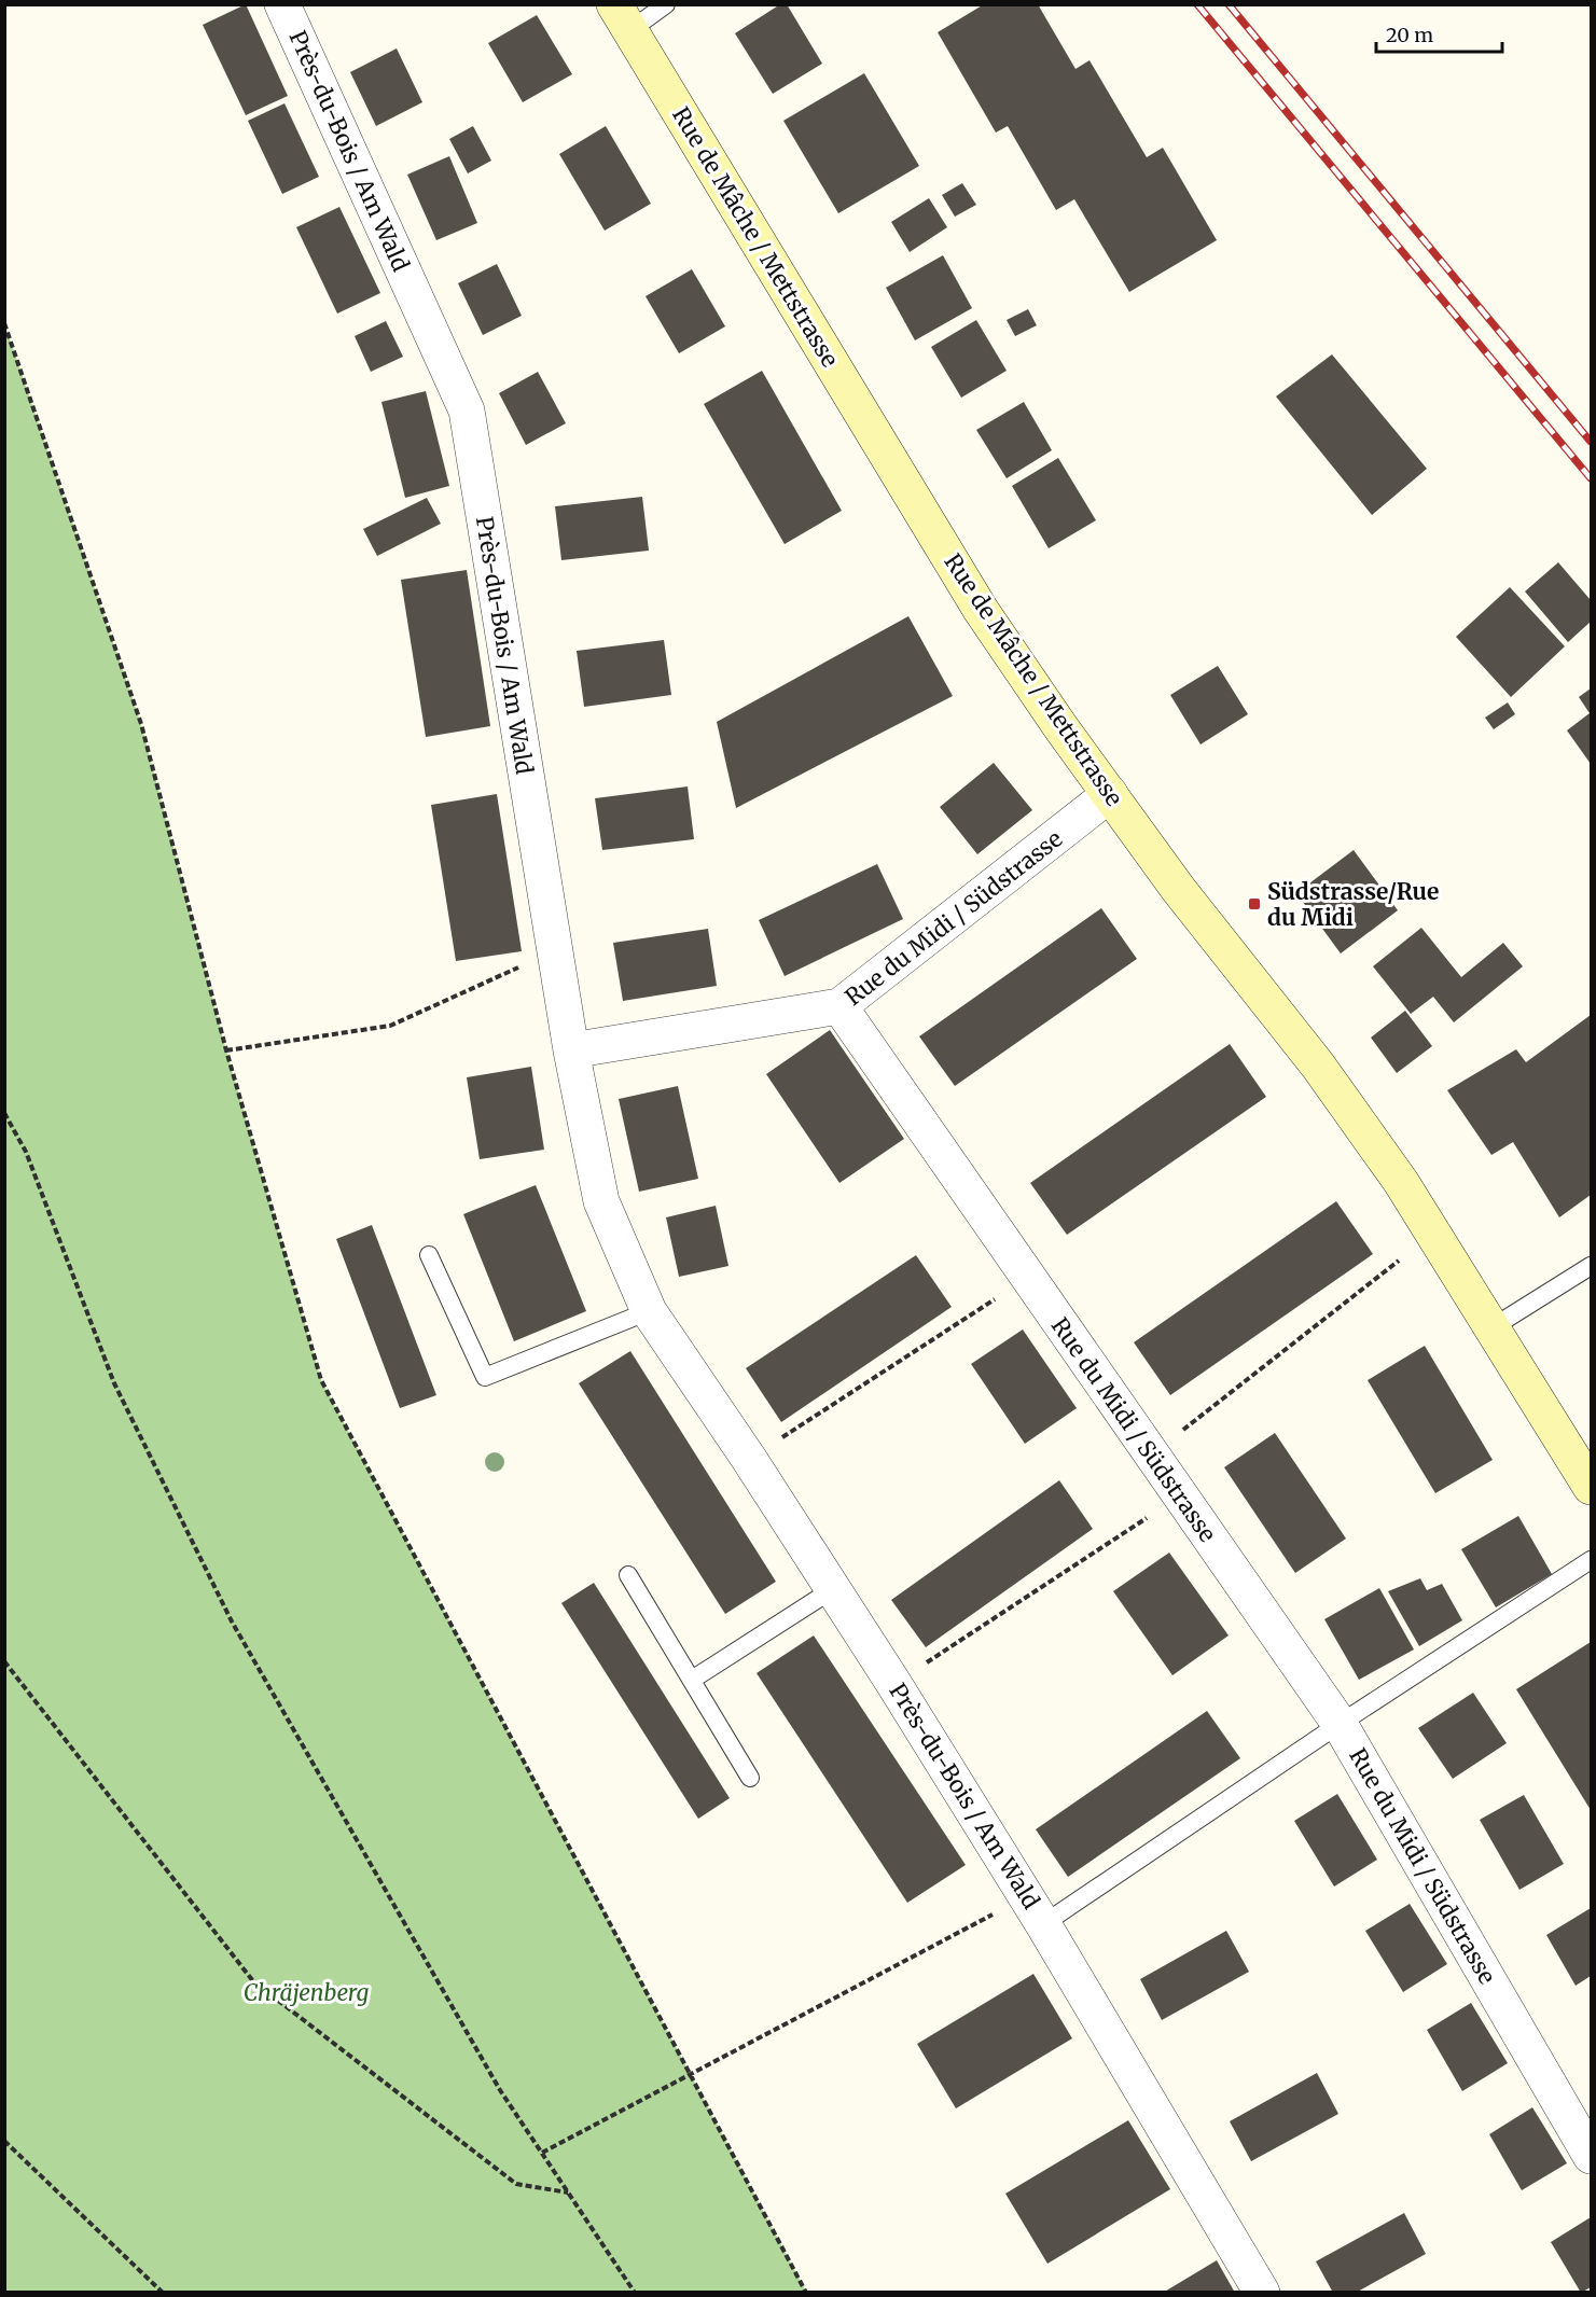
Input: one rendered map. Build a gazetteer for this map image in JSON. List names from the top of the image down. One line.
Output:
{"streets":{"main road":["Rue de Mâche / Mettstrasse"],"street":["Près-du-Bois / Am Wald","Rue du Midi / Südstrasse"]},"crossings":[["Rue de Mâche / Mettstrasse","Rue du Midi / Südstrasse"]],"parks":["Chräjenberg"],"places":{"transit":["Südstrasse/Rue du Midi"]},"scale_bar":"20 m"}
